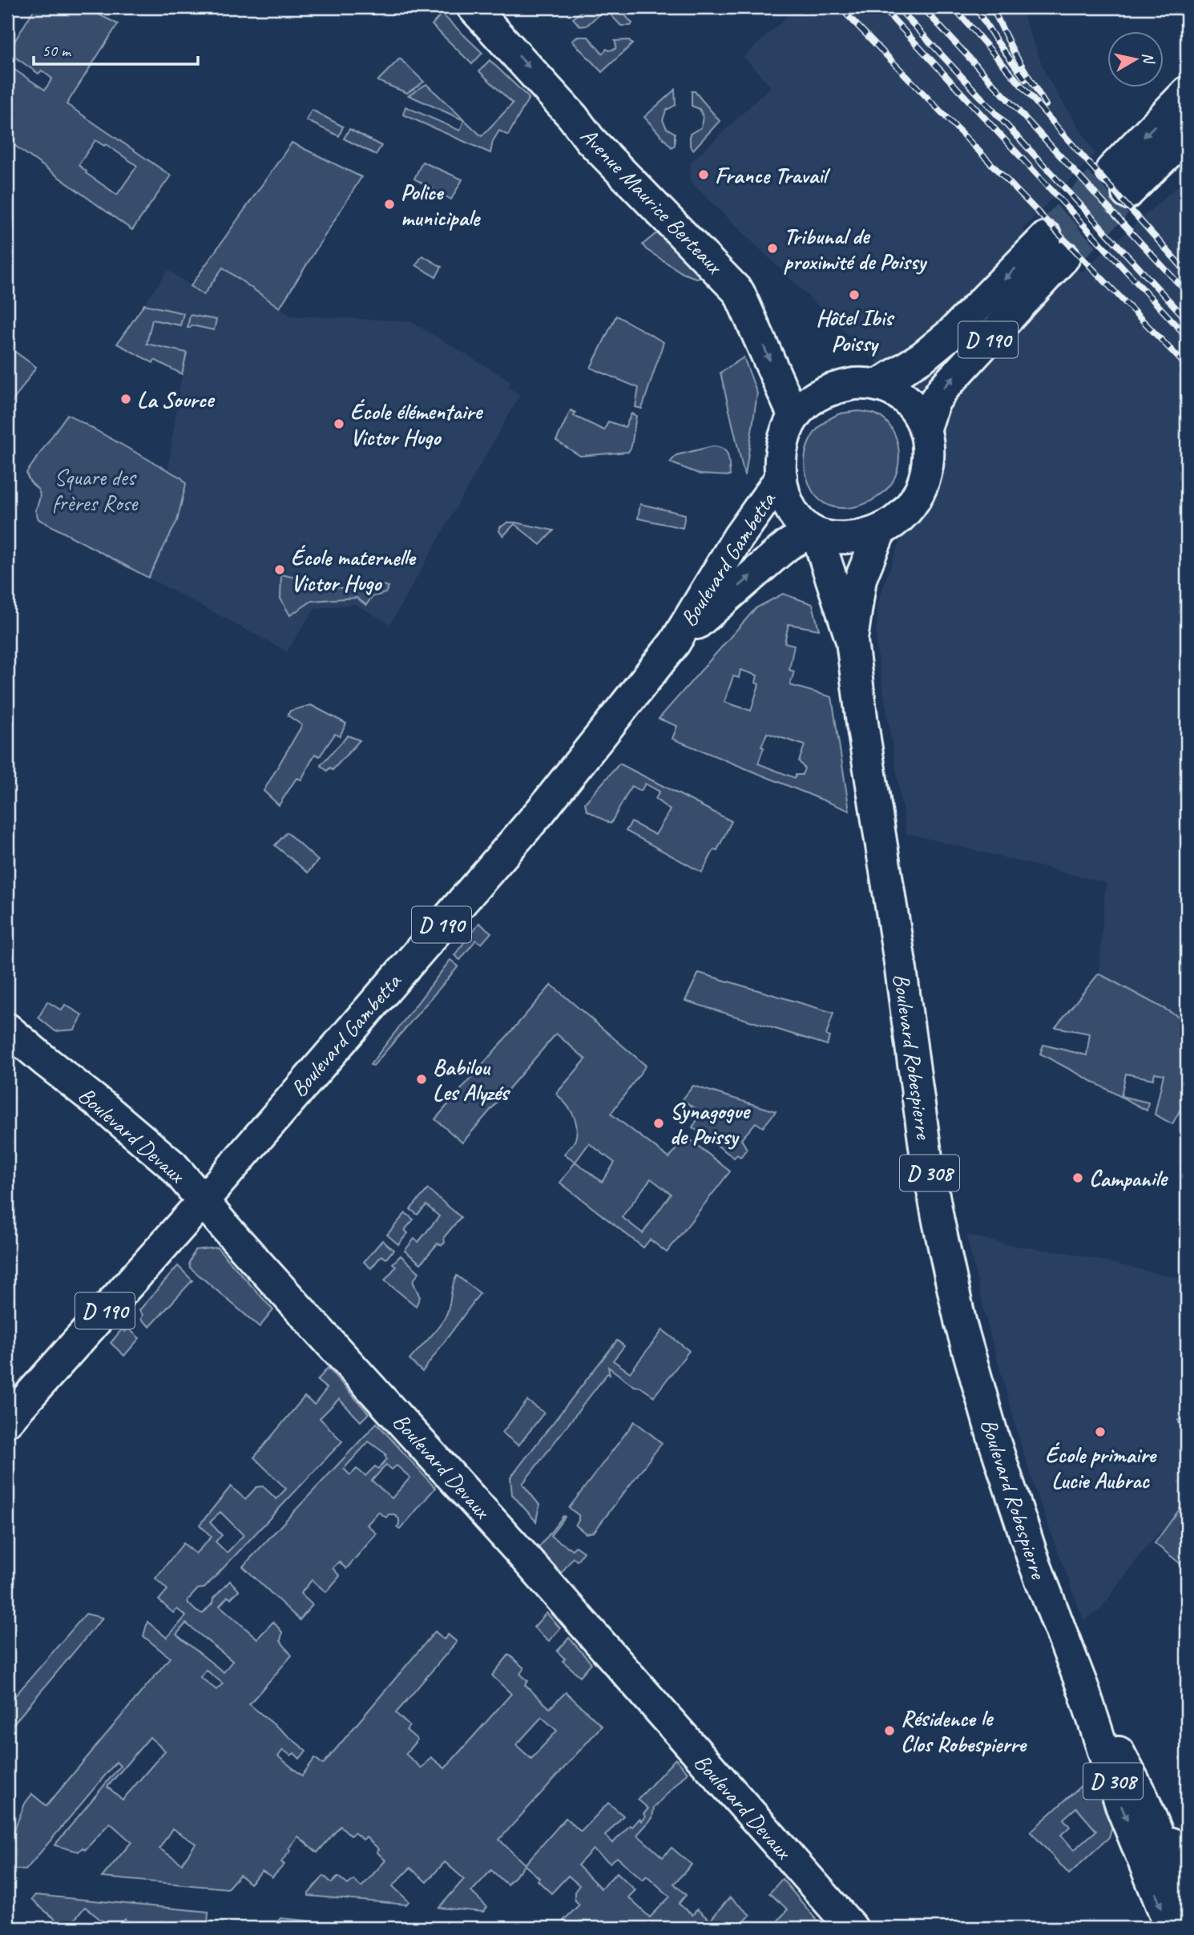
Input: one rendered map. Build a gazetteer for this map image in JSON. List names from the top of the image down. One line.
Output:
{"streets":{"main road":["Avenue Maurice Berteaux","D 190","Boulevard Gambetta","Boulevard Robespierre","Boulevard Devaux","D 308"]},"crossings":[["Avenue Maurice Berteaux","D 190"],["Avenue Maurice Berteaux","Boulevard Gambetta"],["Avenue Maurice Berteaux","Boulevard Robespierre"],["D 190","Boulevard Gambetta"],["D 190","Boulevard Robespierre"],["Boulevard Gambetta","Boulevard Robespierre"],["Boulevard Gambetta","Boulevard Devaux"]],"one_way":["Avenue Maurice Berteaux"],"parks":["Square des frères Rose"],"places":["France Travail","Police municipale","Tribunal de proximité de Poissy","Hôtel Ibis Poissy","La Source","École élémentaire Victor Hugo","École maternelle Victor Hugo","Babilou Les Alyzés","Synagogue de Poissy","Campanile","École primaire Lucie Aubrac","Résidence le Clos Robespierre"],"scale_bar":"50 m","north":"right"}
